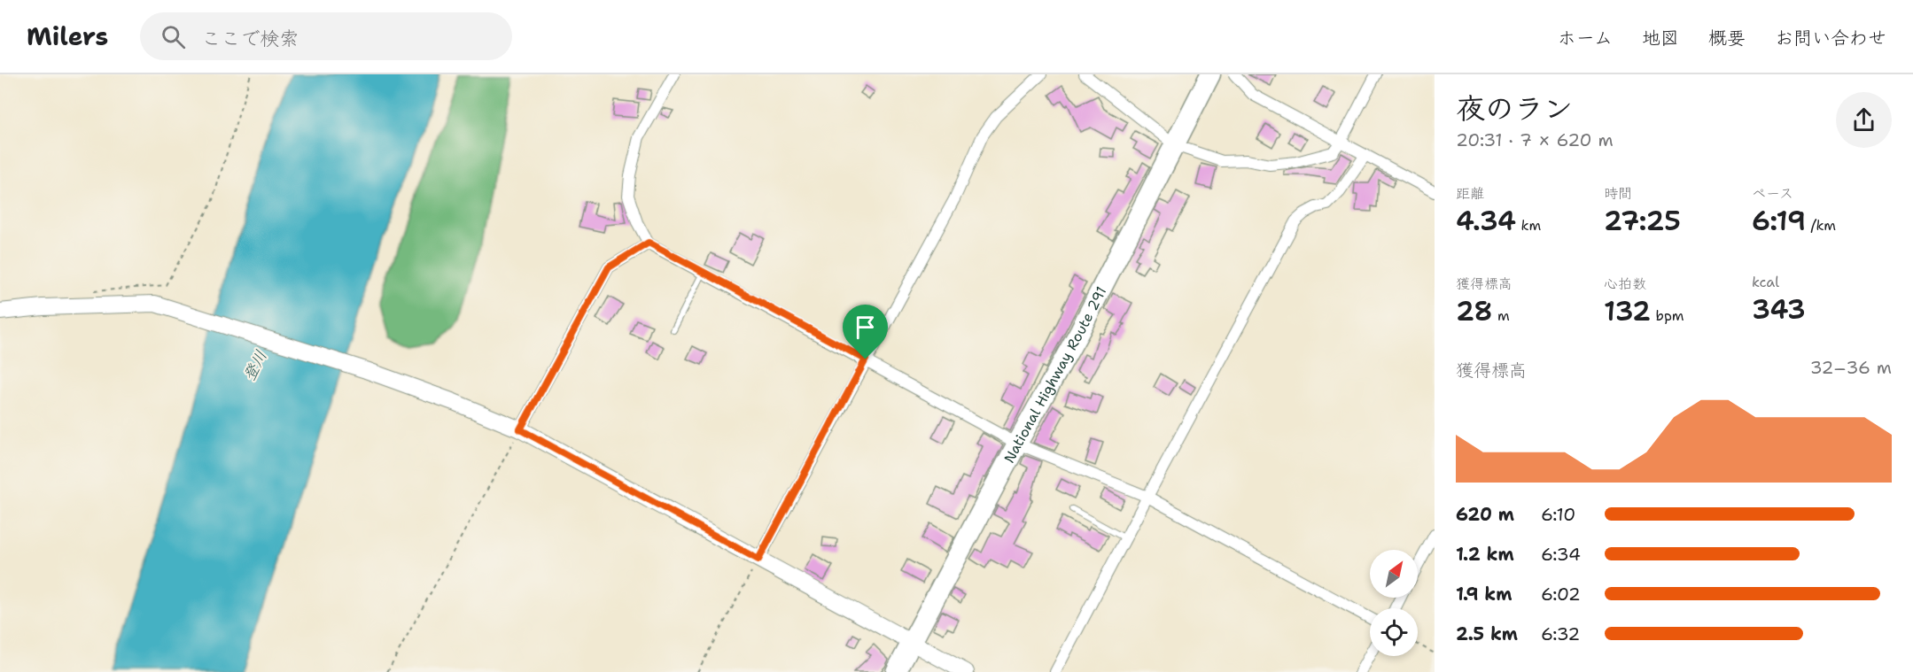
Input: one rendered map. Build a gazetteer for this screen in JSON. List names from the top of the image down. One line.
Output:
{"streets":{"highway":["National Highway Route 291"]},"water":["登川"],"north":"top right","page":{"header":"Milers","search":"ここで検索","nav":["ホーム","地図","概要","お問い合わせ"],"heading":["夜のラン","20:31 · 7 × 620 m"],"stats":[["距離","4.34 km"],["時間","27:25"],["ペース","6:19 /km"],["獲得標高","28 m"],["心拍数","132 bpm"],["kcal","343"]],"chart":["獲得標高","32–36 m"],"list":[{"name":"620 m","note":"6:10"},{"name":"1.2 km","note":"6:34"},{"name":"1.9 km","note":"6:02"},{"name":"2.5 km","note":"6:32"}]}}
